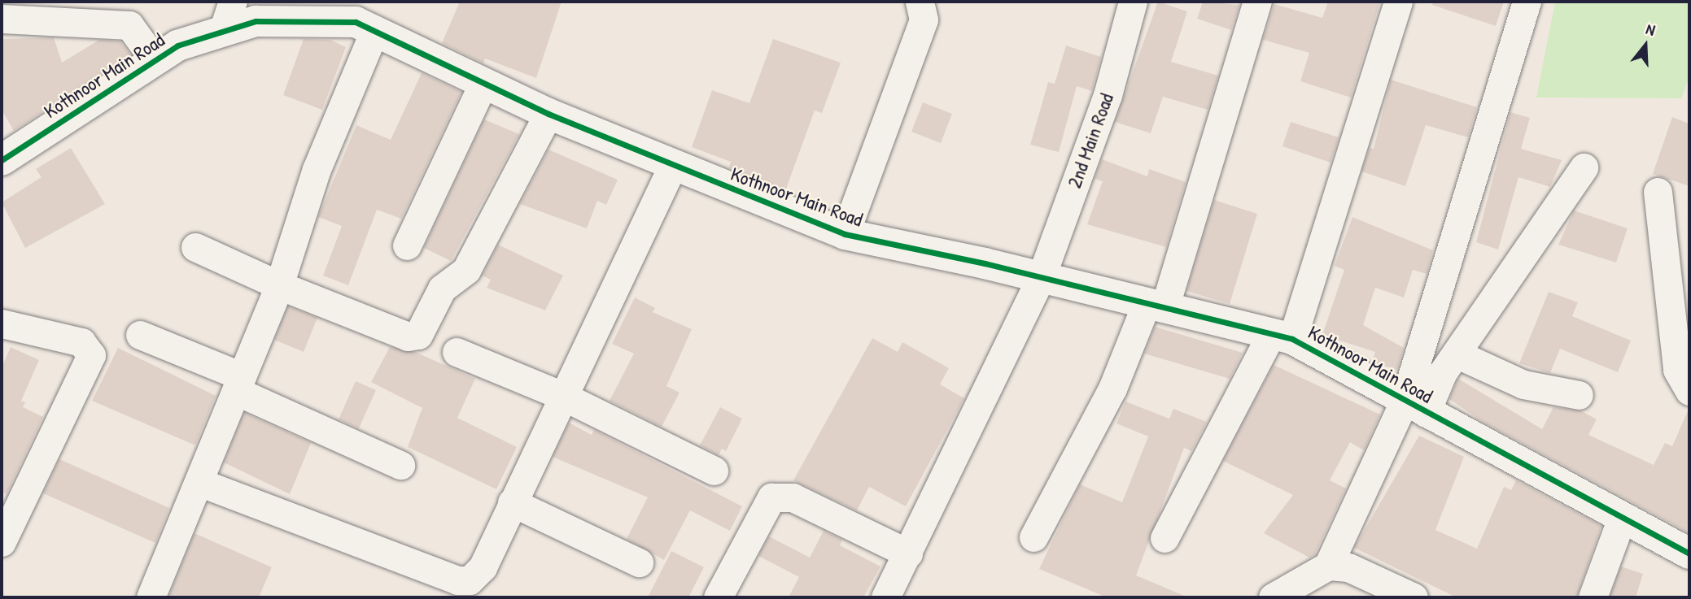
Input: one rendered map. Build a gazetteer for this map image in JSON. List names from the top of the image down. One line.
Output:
{"streets":{"street":["Kothnoor Main Road","2nd Main Road"]},"crossings":[["Kothnoor Main Road","2nd Main Road"]],"north":"top"}
